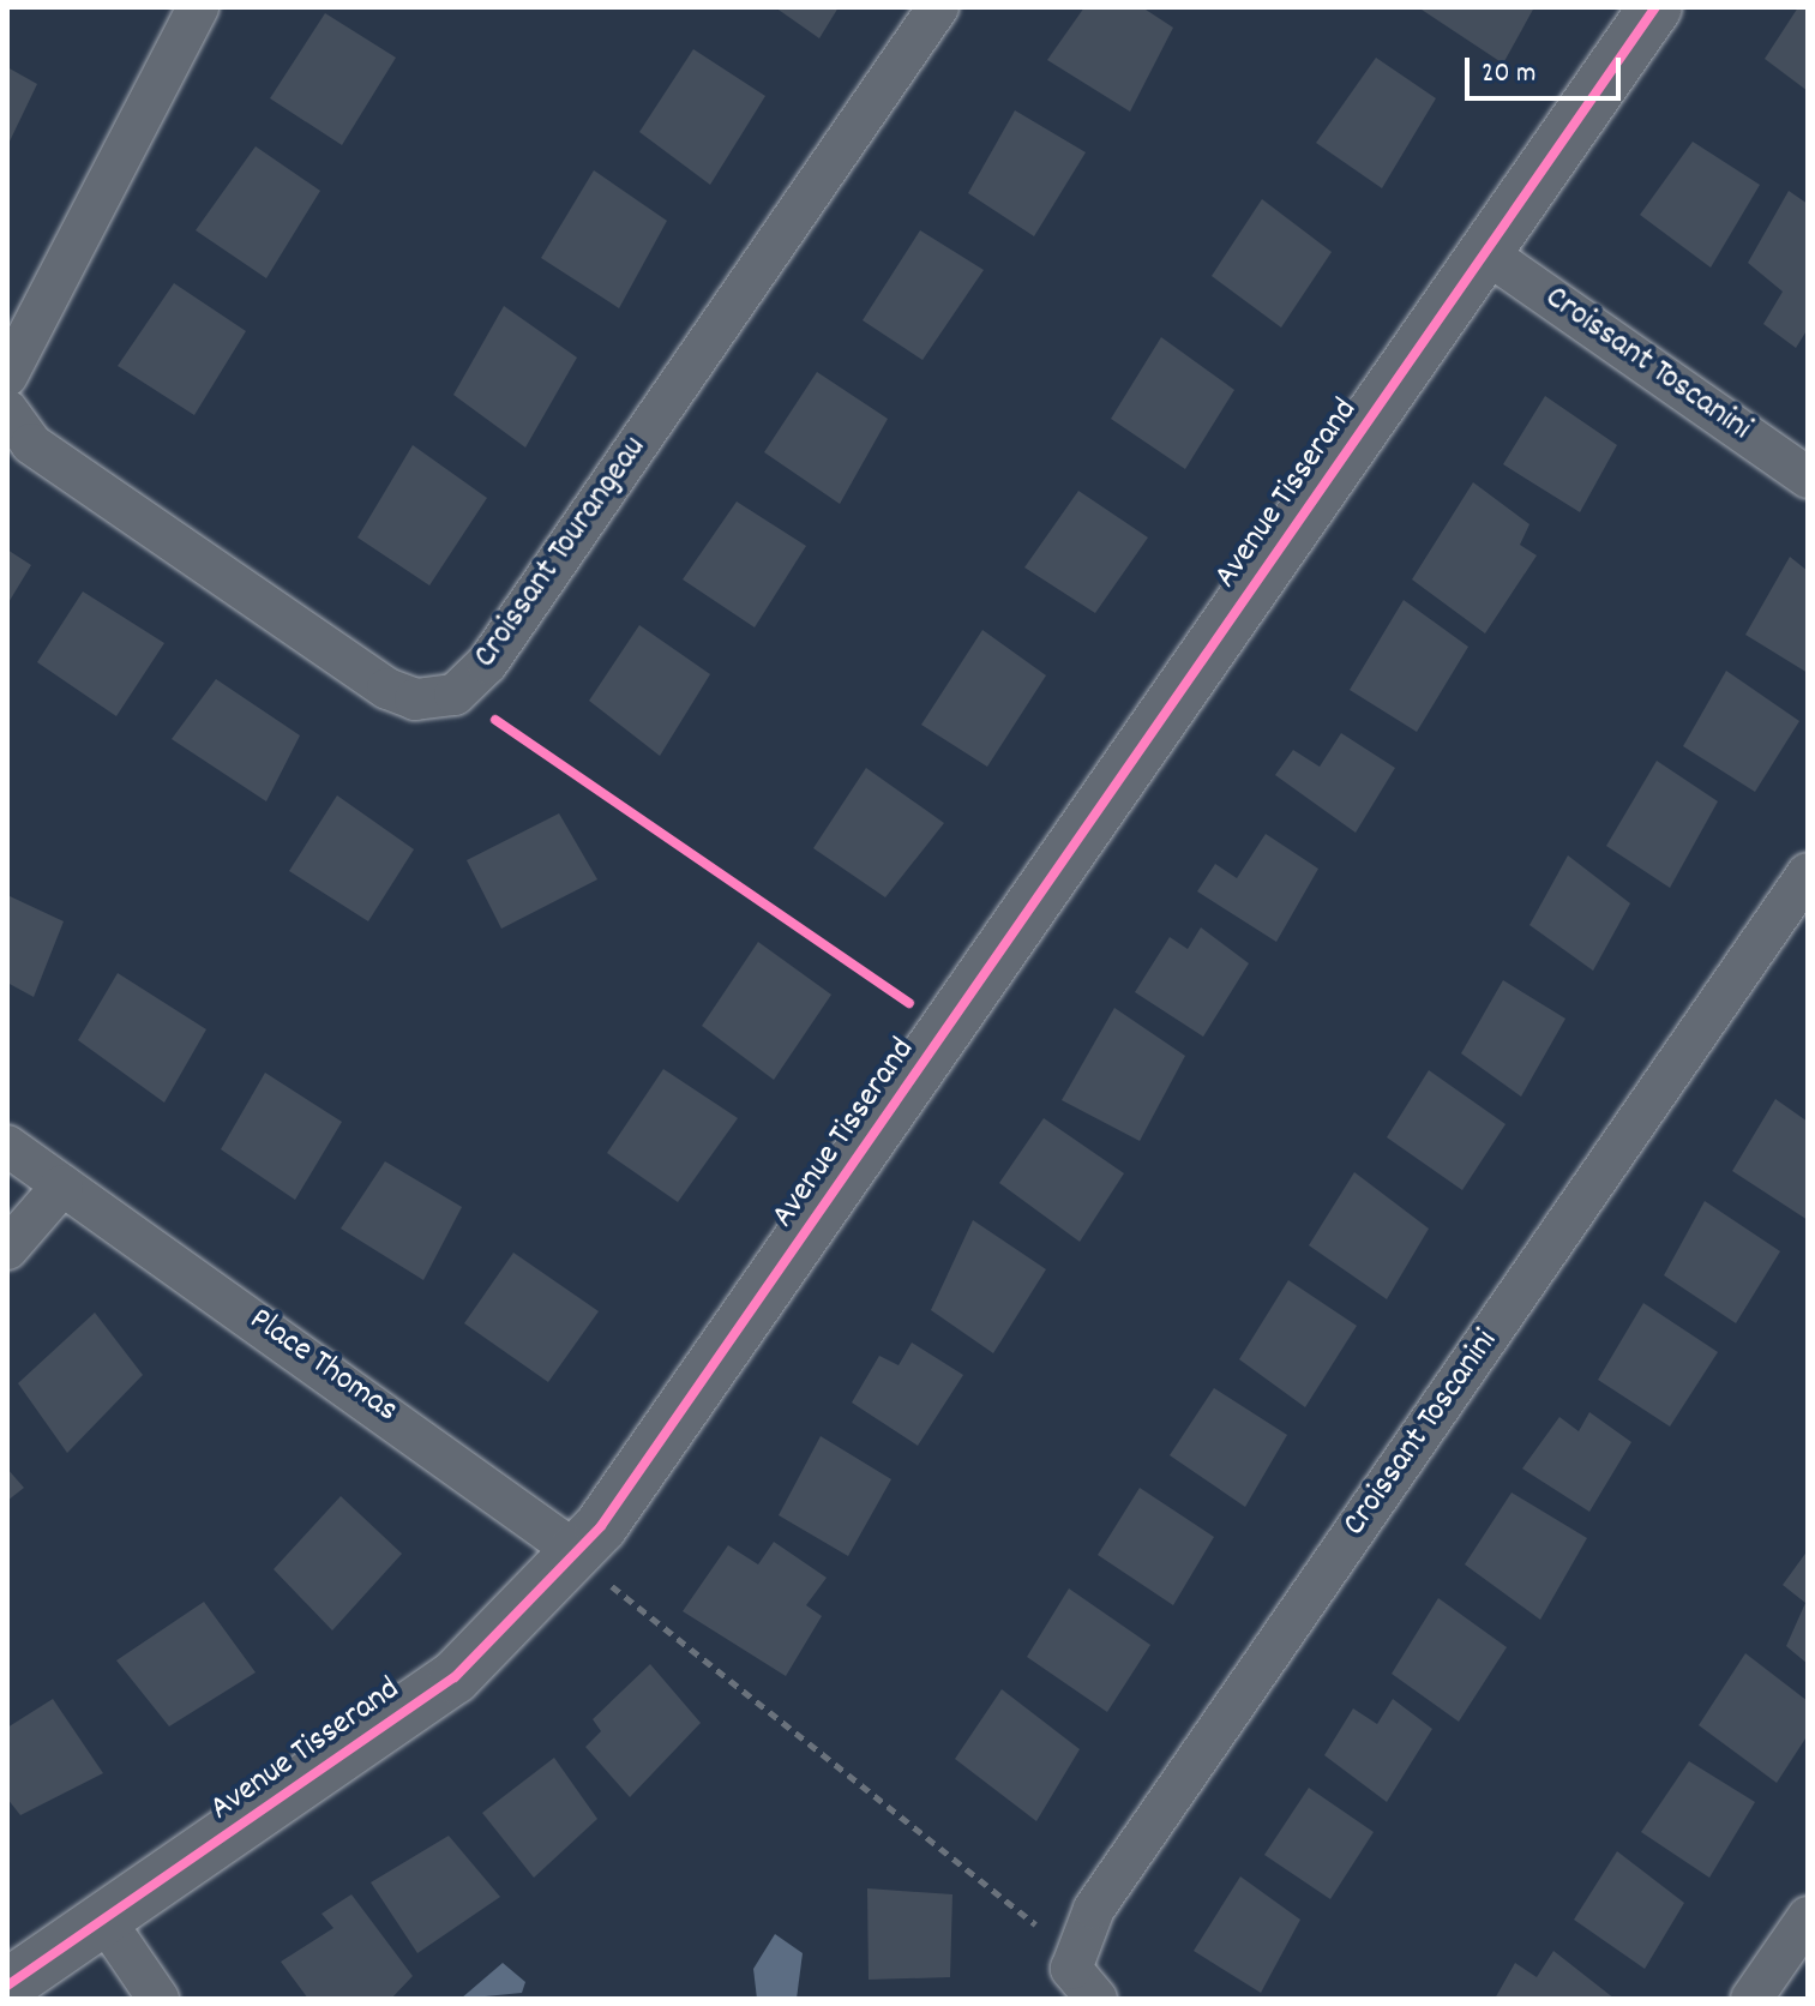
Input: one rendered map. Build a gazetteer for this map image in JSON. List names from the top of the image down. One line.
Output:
{"streets":{"street":["Croissant Toscanini","Avenue Tisserand","Croissant Tourangeau","Place Thomas"]},"crossings":[["Croissant Toscanini","Avenue Tisserand"],["Avenue Tisserand","Place Thomas"]],"scale_bar":"20 m"}
